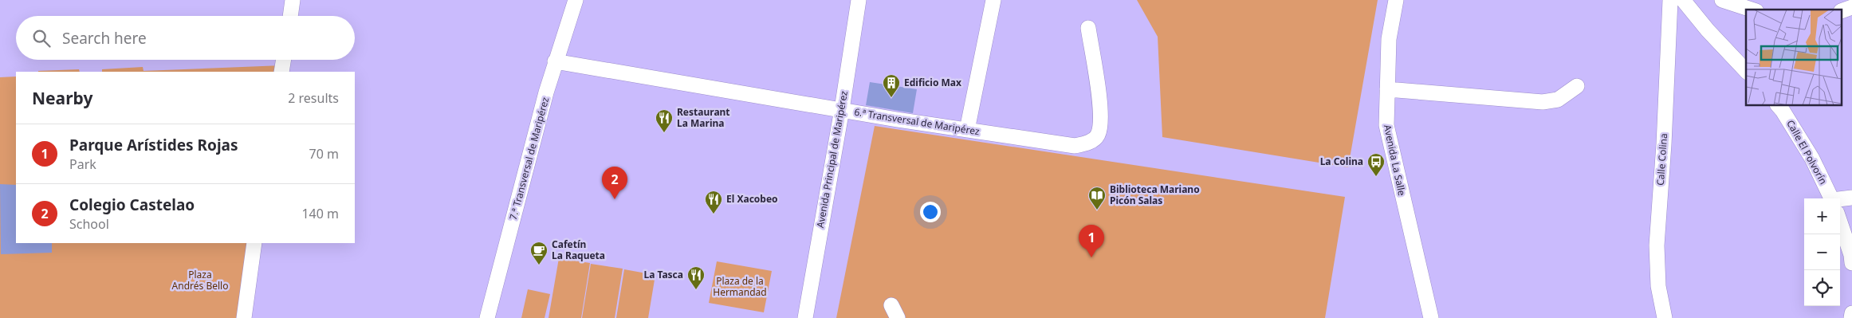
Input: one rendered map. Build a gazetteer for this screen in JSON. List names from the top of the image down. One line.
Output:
{"streets":{"street":["6.ª Transversal de Maripérez","Calle El Polvorín","7.ª Transversal de Maripérez","Avenida Principal de Maripérez","Calle Colina","Avenida La Salle"]},"crossings":[["6.ª Transversal de Maripérez","7.ª Transversal de Maripérez"],["6.ª Transversal de Maripérez","Avenida Principal de Maripérez"]],"parks":["Plaza Andrés Bello","Plaza de la Hermandad"],"places":{"building":["Edificio Max"],"restaurant":["Restaurant La Marina","El Xacobeo","La Tasca"],"bus stop":["La Colina"],"library":["Biblioteca Mariano Picón Salas"],"cafe":["Cafetín La Raqueta"]},"page":{"search":"Search here","heading":["Nearby","2 results"],"list":[{"mark":"1","name":"Parque Arístides Rojas","note":"Park","value":"70 m"},{"mark":"2","name":"Colegio Castelao","note":"School","value":"140 m"}],"pins":["2","1"],"map_buttons":["+","−"]}}
